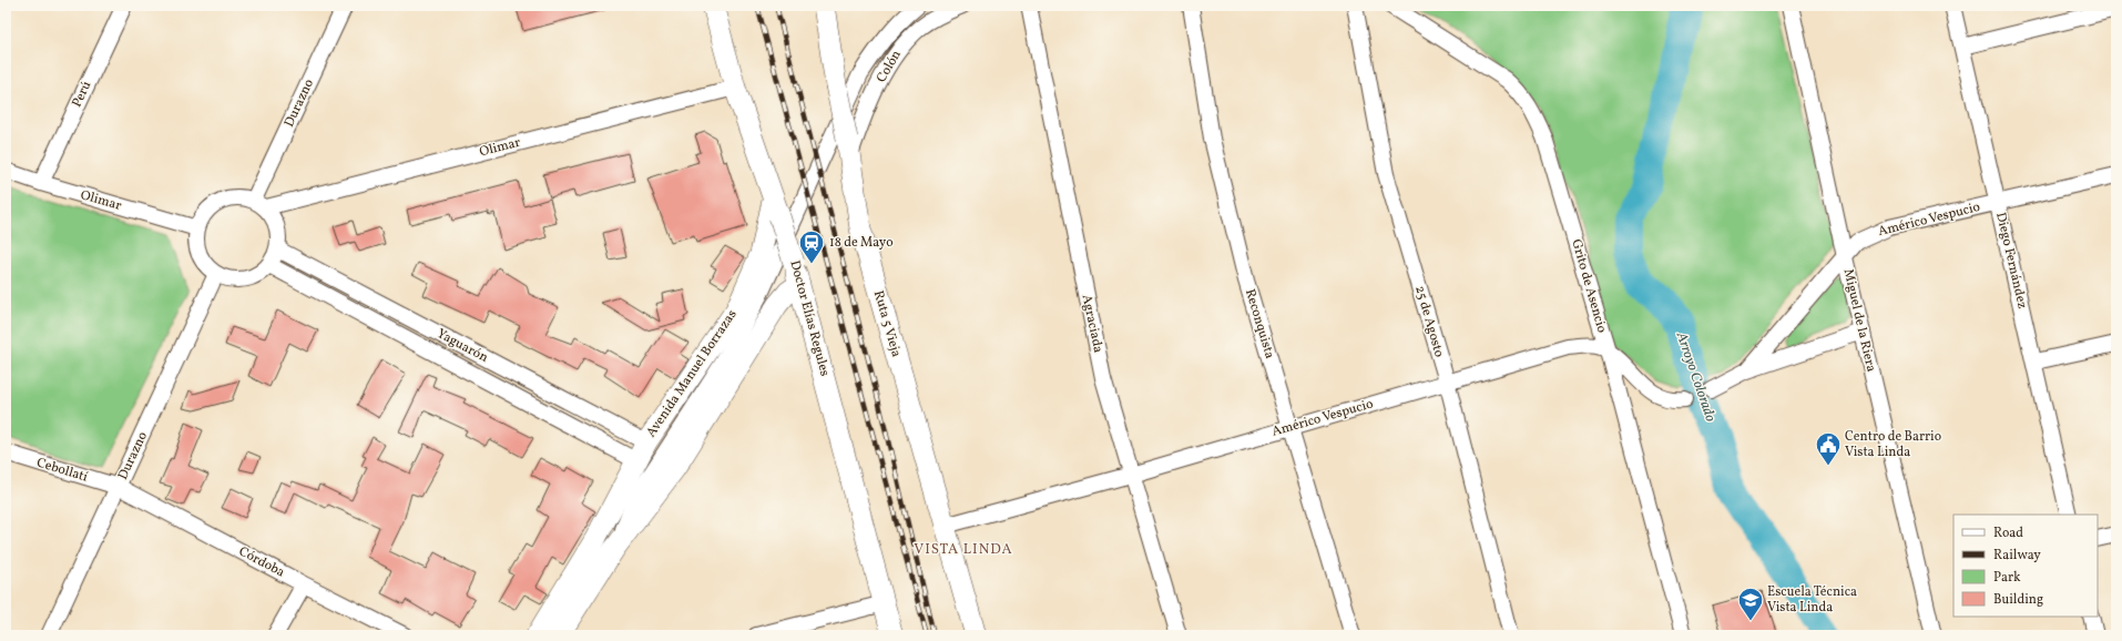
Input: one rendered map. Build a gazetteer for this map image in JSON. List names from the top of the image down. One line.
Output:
{"streets":{"street":["Colón","Perú","Durazno","Olimar","Américo Vespucio","Diego Fernández","Grito de Asencio","Doctor Elías Regules","Miguel de la Riera","25 de Agosto","Ruta 5 Vieja","Agraciada","Reconquista","Yaguarón","Avenida Manuel Borrazas","Cebollatí","Córdoba"]},"crossings":[["Colón","Ruta 5 Vieja"],["Colón","Avenida Manuel Borrazas"],["Perú","Olimar"],["Durazno","Olimar"],["Durazno","Yaguarón"],["Durazno","Cebollatí"],["Durazno","Córdoba"],["Olimar","Doctor Elías Regules"],["Olimar","Yaguarón"],["Américo Vespucio","Diego Fernández"],["Américo Vespucio","Grito de Asencio"],["Américo Vespucio","Miguel de la Riera"],["Américo Vespucio","25 de Agosto"],["Américo Vespucio","Ruta 5 Vieja"],["Américo Vespucio","Agraciada"],["Américo Vespucio","Reconquista"],["Doctor Elías Regules","Avenida Manuel Borrazas"],["Yaguarón","Avenida Manuel Borrazas"],["Cebollatí","Córdoba"]],"districts":["VISTA LINDA"],"water":["Arroyo Colorado"],"places":{"station":["18 de Mayo"],"public building":["Centro de Barrio Vista Linda"],"school or university":["Escuela Técnica Vista Linda"]},"legend":["Road","Railway","Park","Building"]}
